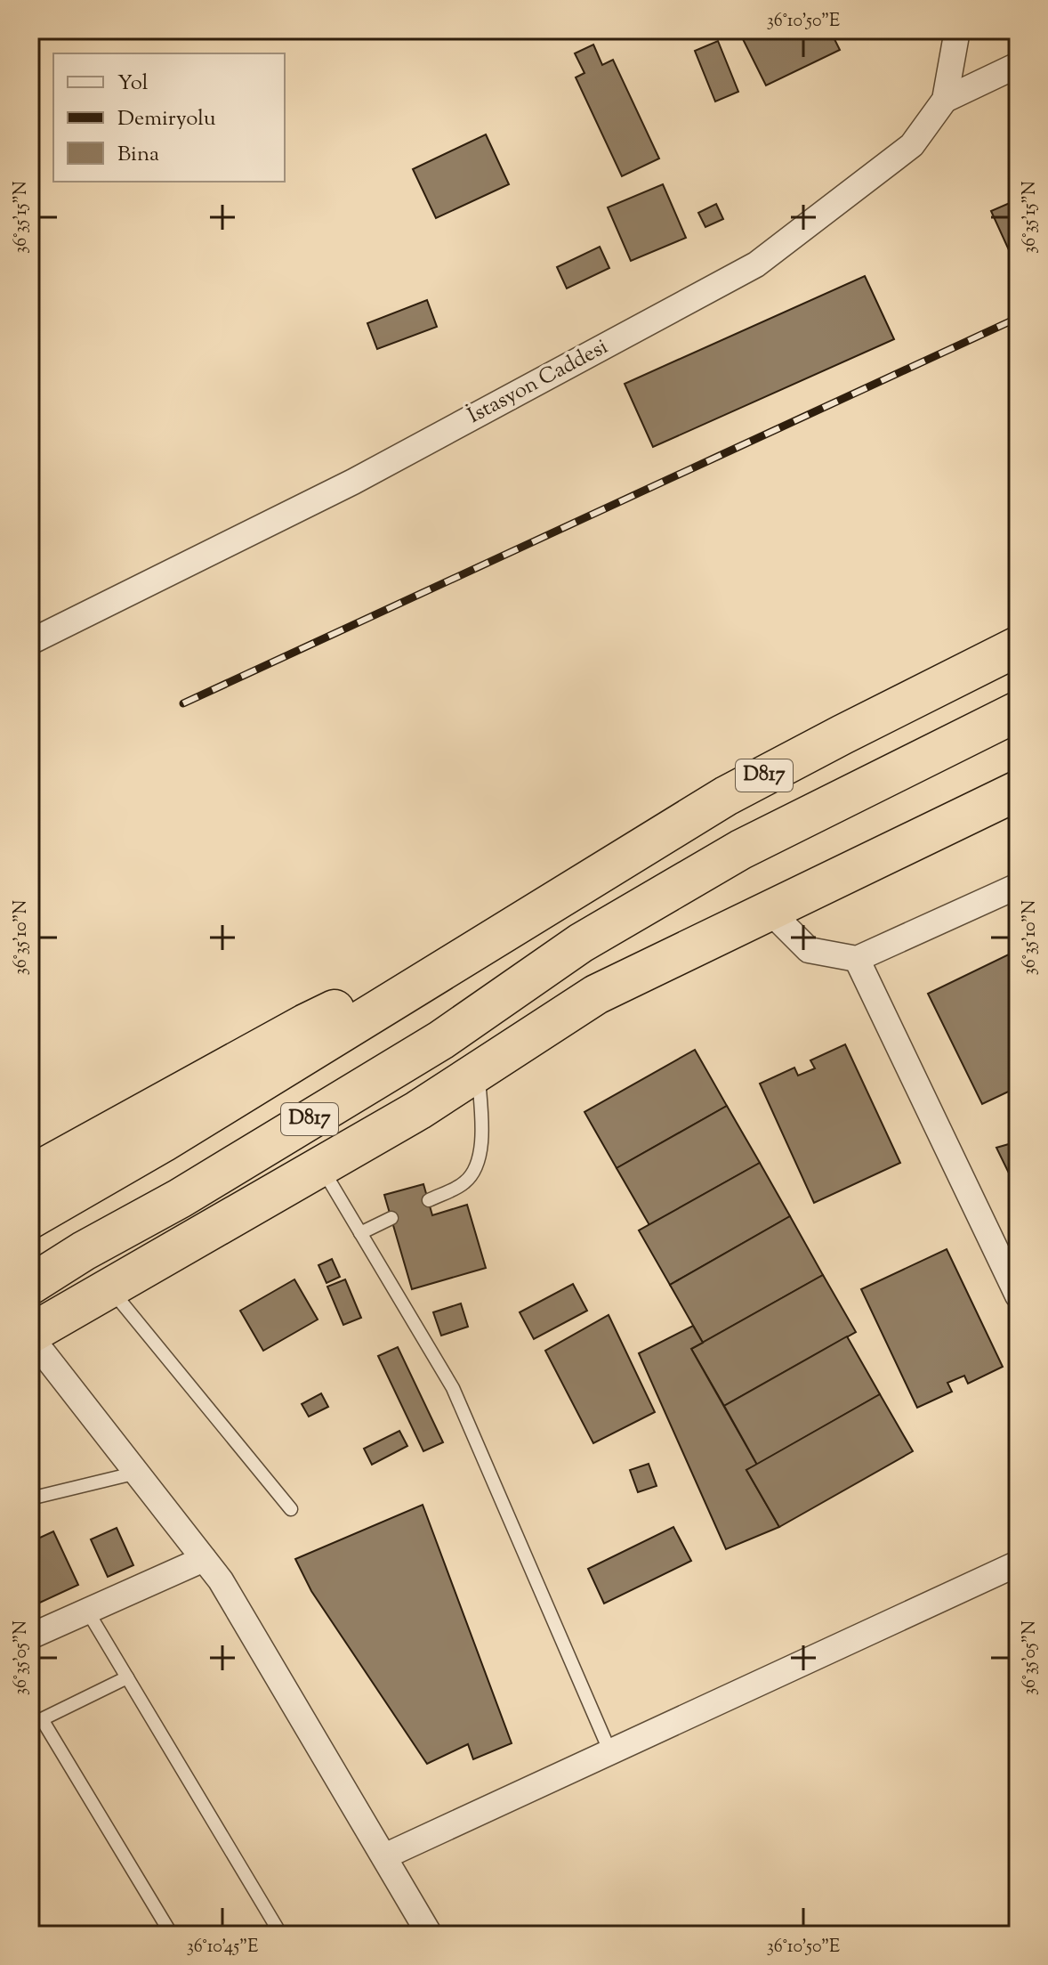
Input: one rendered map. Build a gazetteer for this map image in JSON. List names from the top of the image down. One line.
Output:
{"streets":{"highway":["D817"],"street":["İstasyon Caddesi"]},"legend":["Yol","Demiryolu","Bina"],"coordinates":["36°10'50\"E","36°35'15\"N","36°35'10\"N","36°35'05\"N","36°10'45\"E"]}
